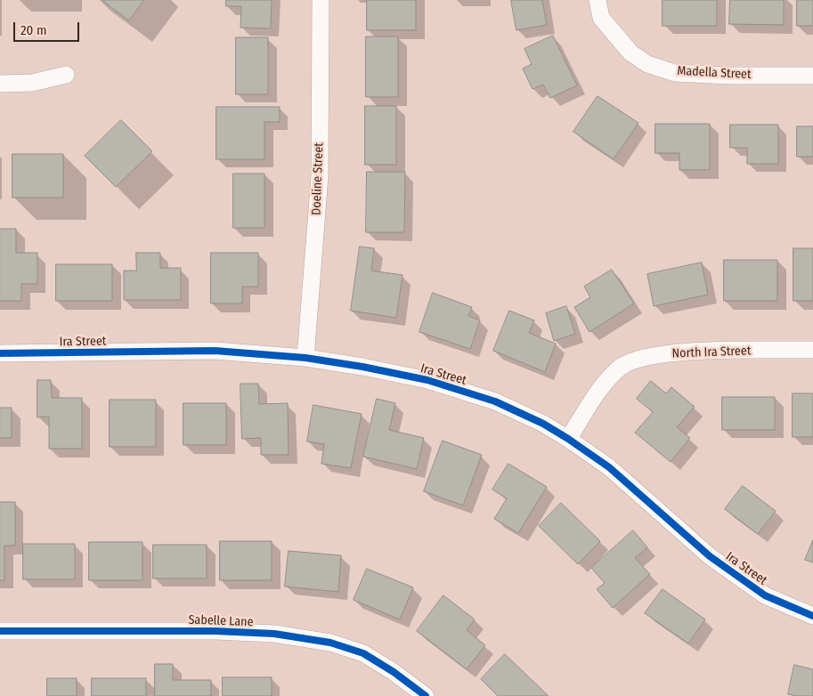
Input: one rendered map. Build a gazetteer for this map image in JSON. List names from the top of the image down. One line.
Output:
{"streets":{"street":["Madella Street","Doeline Street","Ira Street","North Ira Street","Sabelle Lane"]},"crossings":[["Doeline Street","Ira Street"],["Ira Street","North Ira Street"]],"scale_bar":"20 m"}
